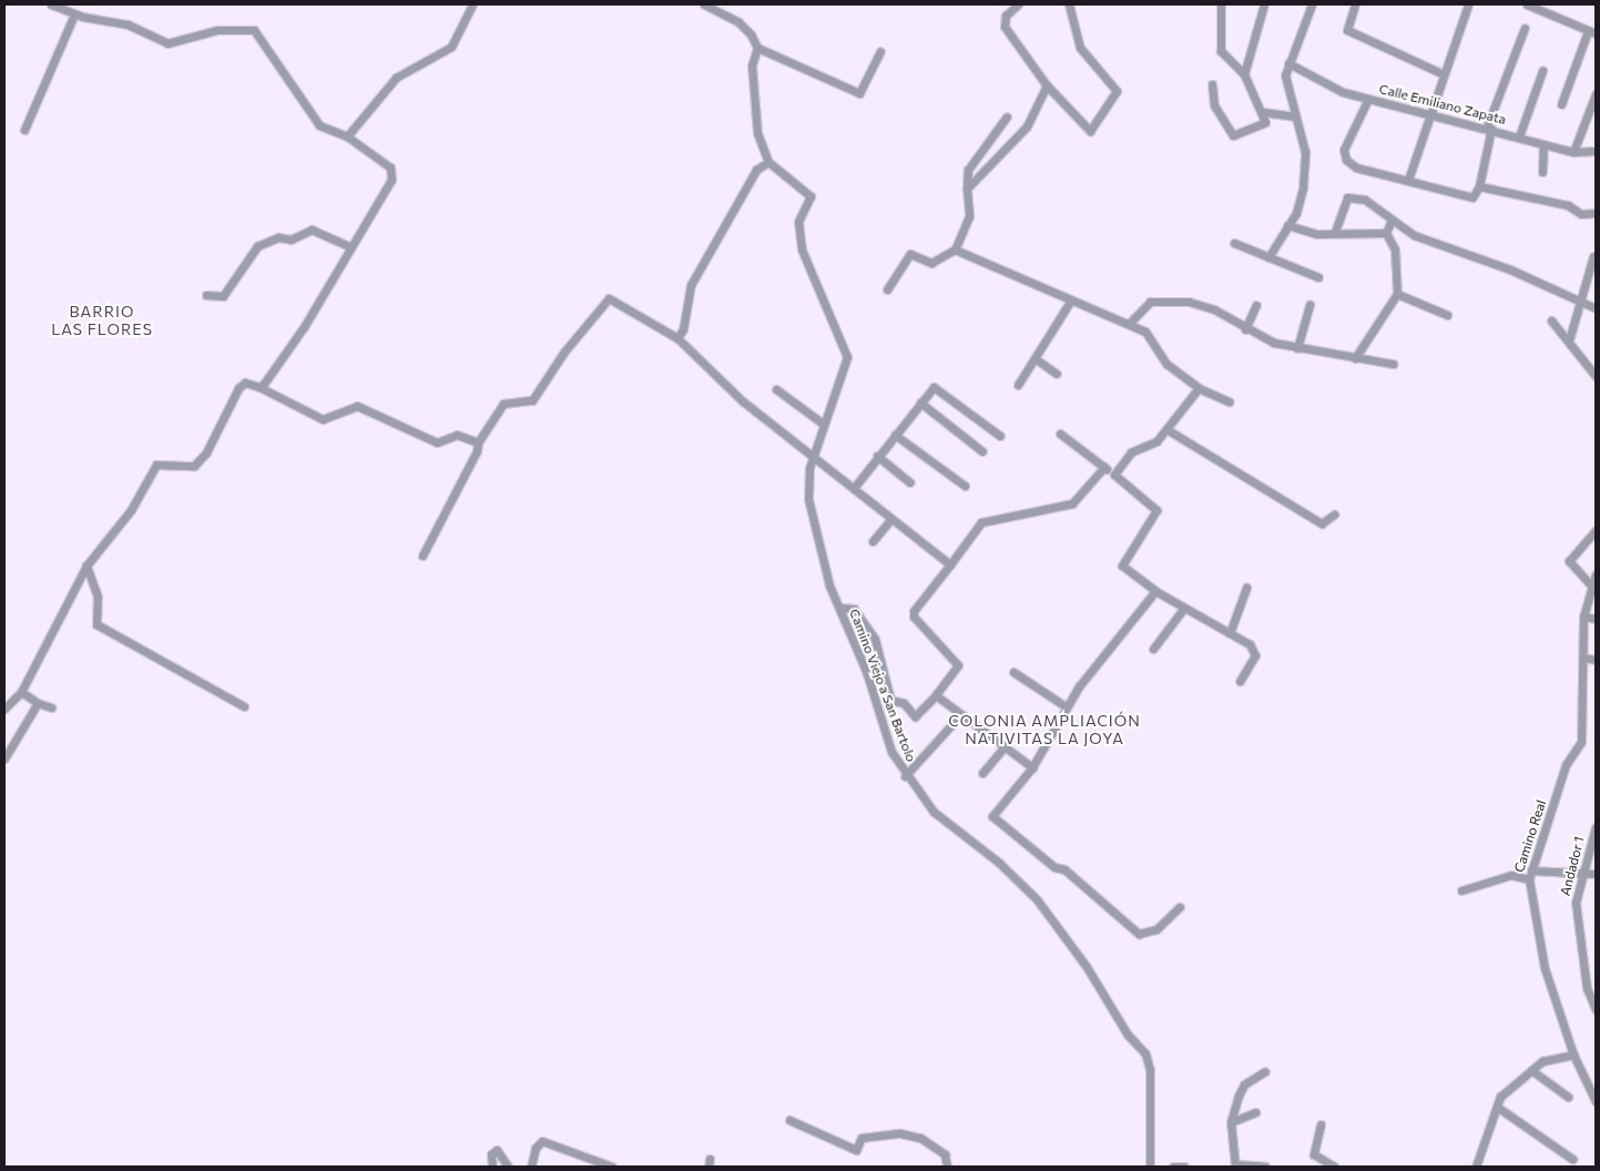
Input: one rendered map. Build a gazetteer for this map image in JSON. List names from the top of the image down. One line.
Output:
{"streets":{"street":["Calle Emiliano Zapata","Camino Viejo a San Bartolo","Camino Real","Andador 1"]},"districts":["BARRIO LAS FLORES","COLONIA AMPLIACIÓN NATIVITAS LA JOYA"]}
